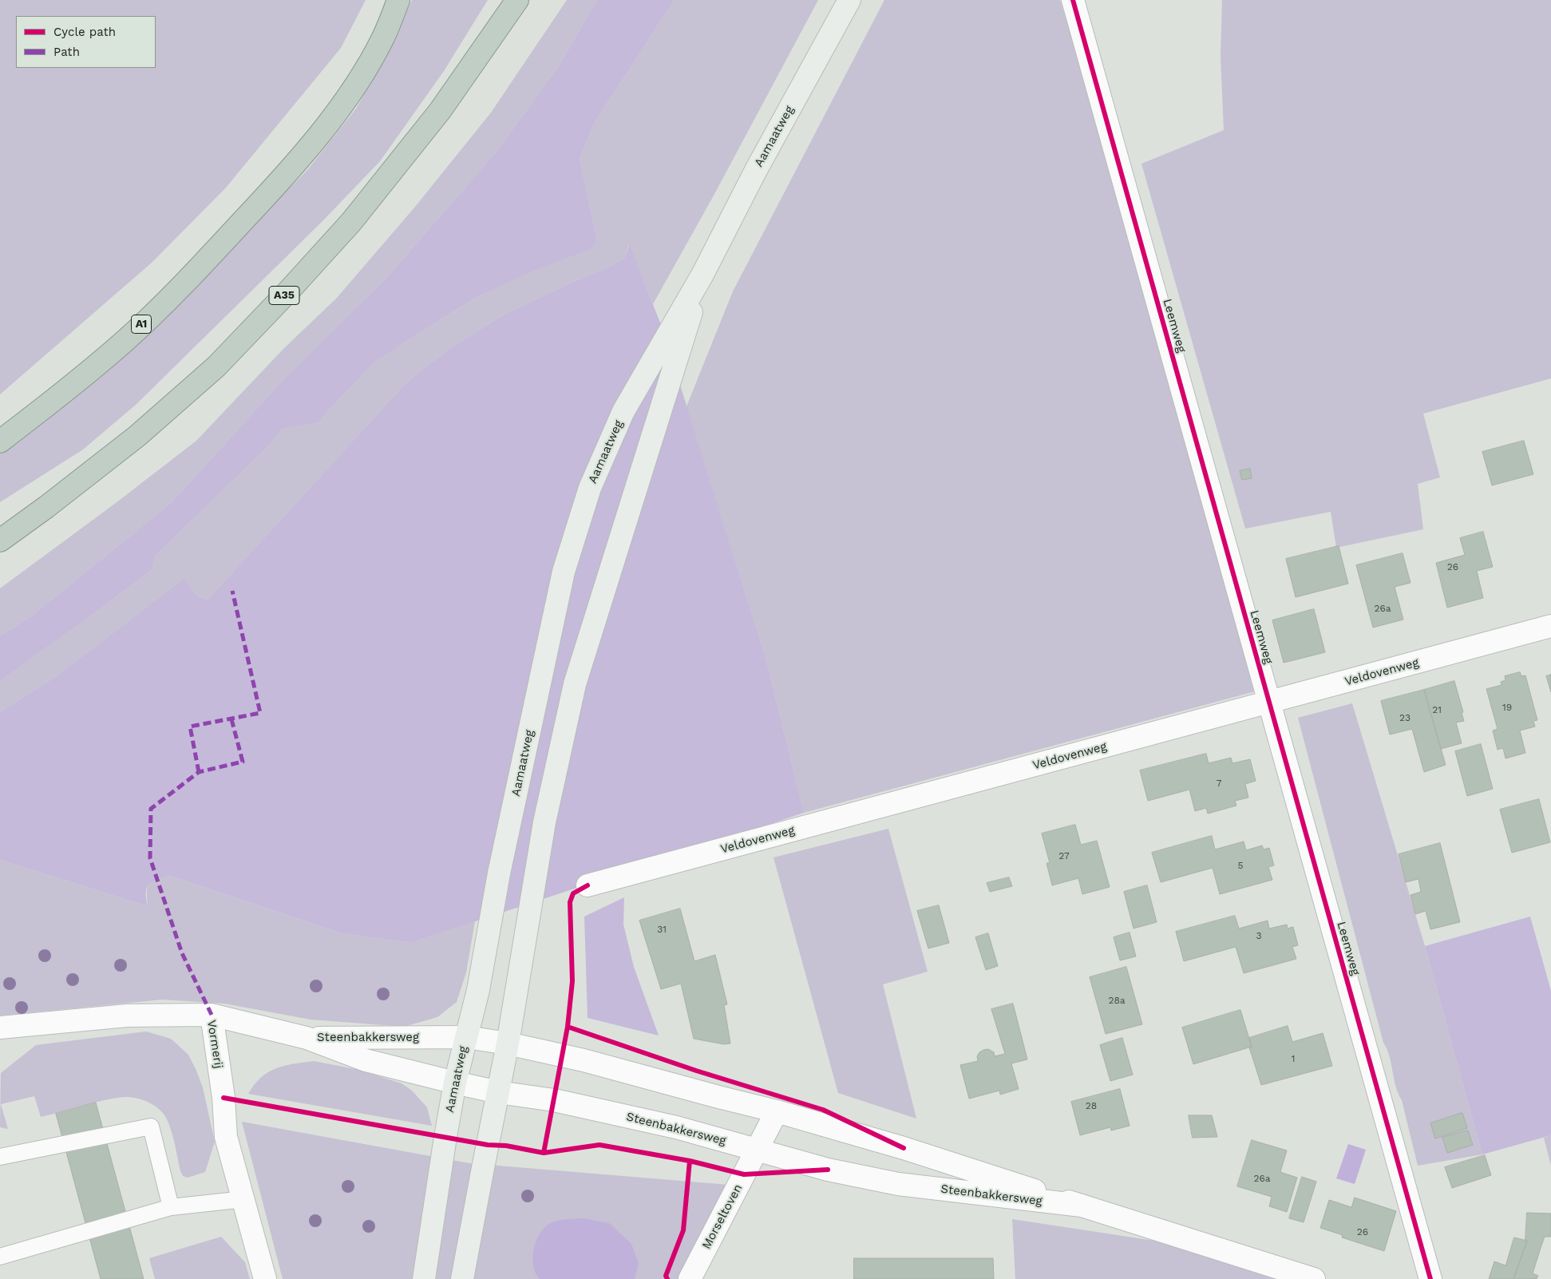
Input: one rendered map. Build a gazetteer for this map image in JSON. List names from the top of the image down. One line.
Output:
{"streets":{"highway":["A35","A1"],"main road":["Aamaatweg"],"street":["Leemweg","Veldovenweg","Steenbakkersweg","Vormerij","Morseltoven"]},"crossings":[["Aamaatweg","Steenbakkersweg"],["Leemweg","Veldovenweg"],["Steenbakkersweg","Morseltoven"]],"house_numbers":["26","26a","19","21","23","7","27","5","31","3","28a","1","28","26a","26"],"legend":["Cycle path","Path"]}
